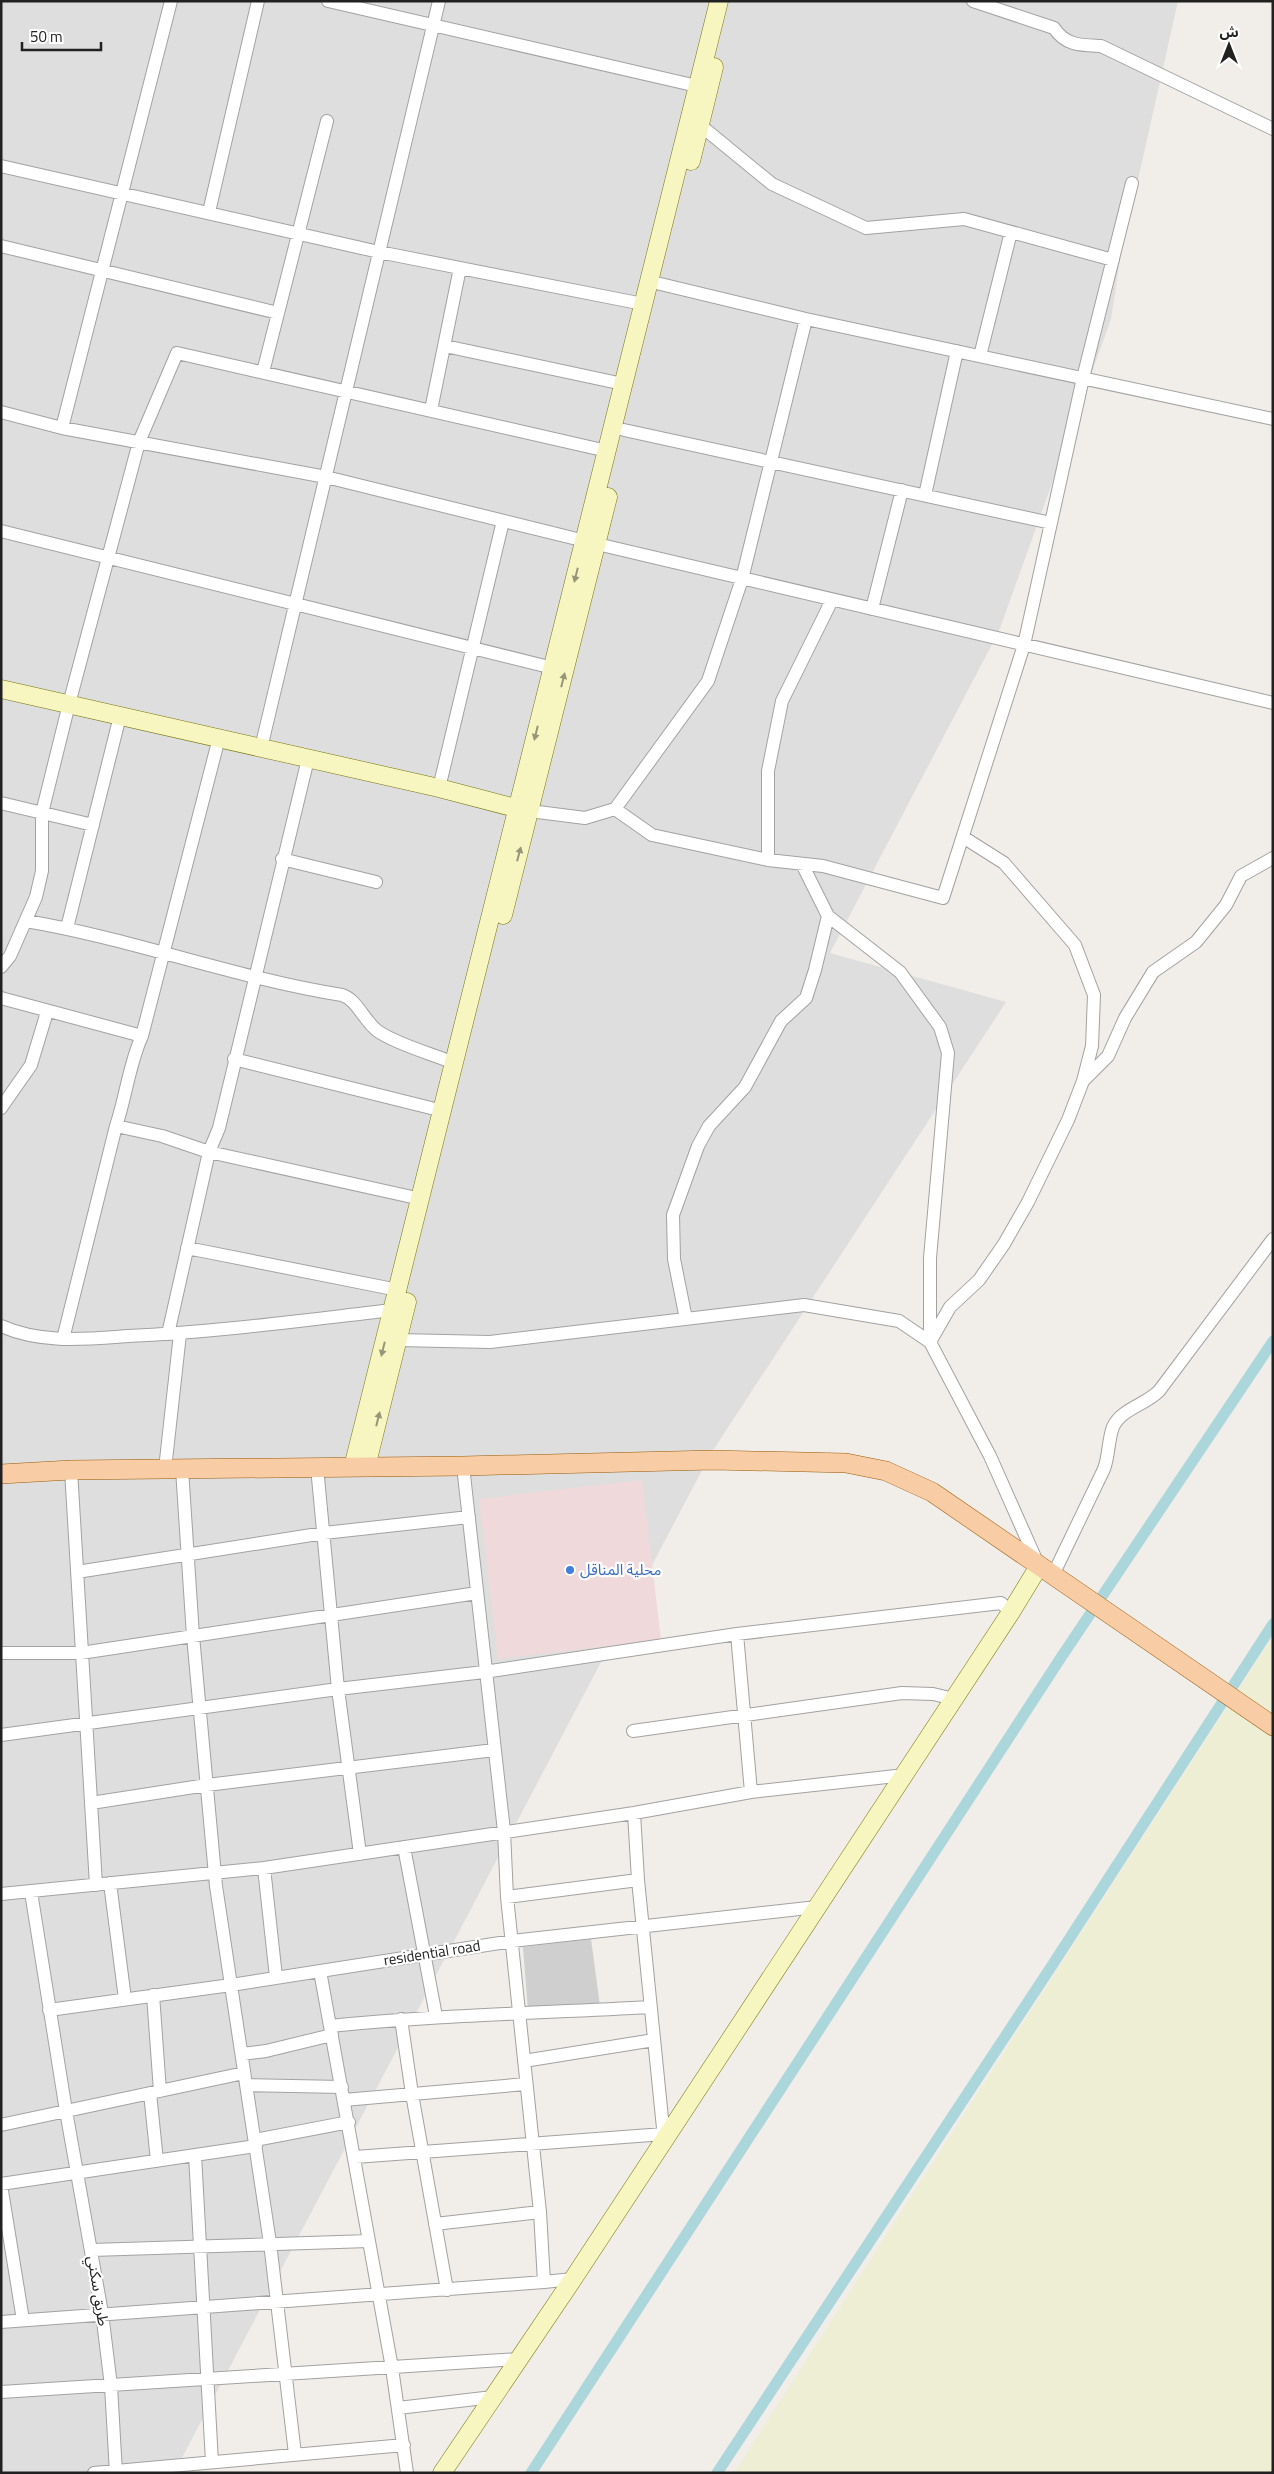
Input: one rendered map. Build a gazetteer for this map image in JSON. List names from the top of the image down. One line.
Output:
{"streets":{"street":["residential road","طريق سكني"]},"crossings":[["residential road","طريق سكني"]],"places":["محلية المناقل"],"scale_bar":"50 m","north":"top"}
